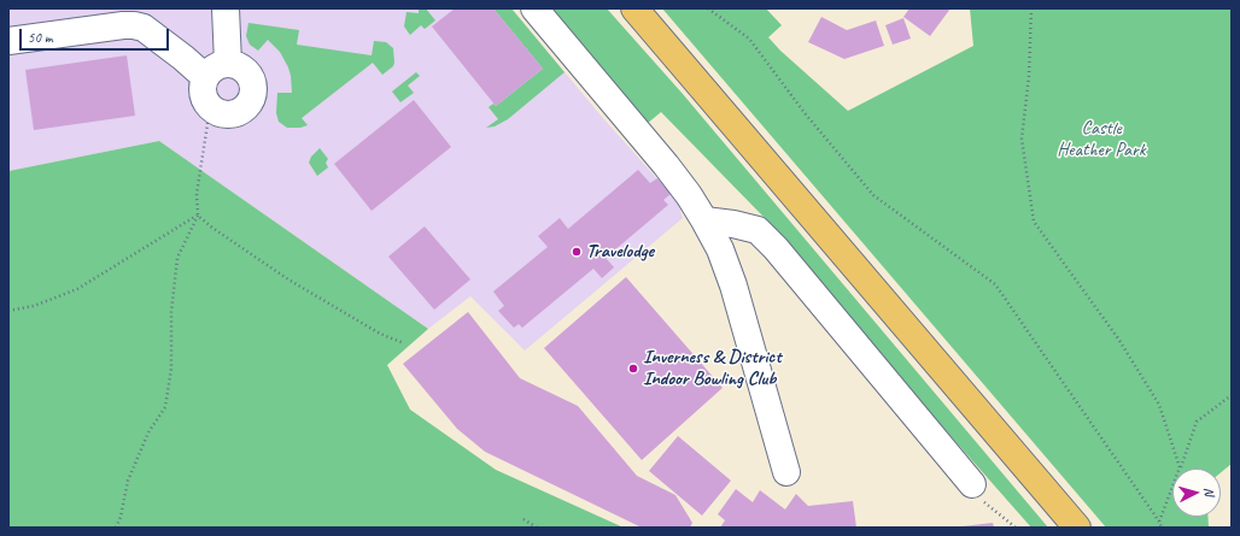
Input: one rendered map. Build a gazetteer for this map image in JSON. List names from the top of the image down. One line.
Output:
{"parks":["Castle Heather Park"],"places":["Travelodge","Inverness & District Indoor Bowling Club"],"scale_bar":"50 m","north":"right"}
